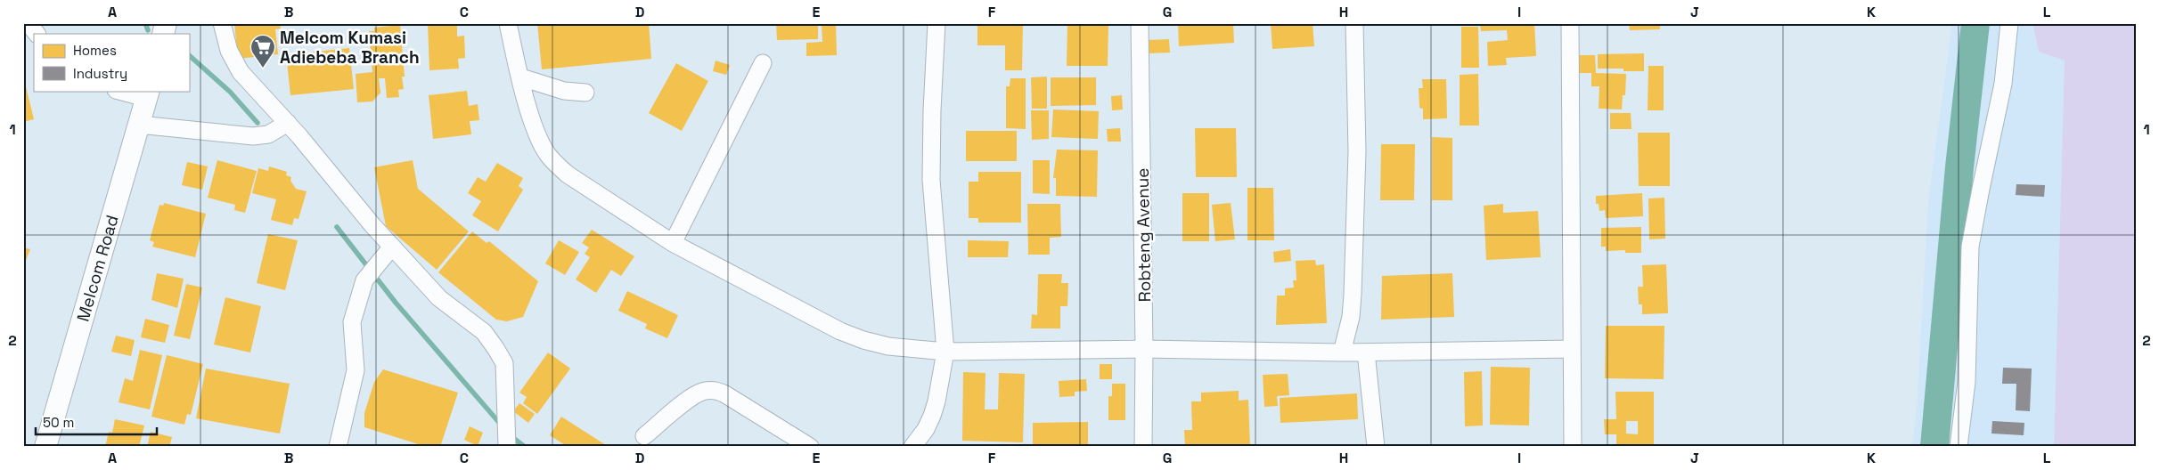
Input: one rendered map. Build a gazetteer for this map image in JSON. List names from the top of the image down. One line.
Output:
{"streets":{"main road":["Melcom Road"],"street":["Robteng Avenue"]},"places":{"supermarket":["Melcom Kumasi Adiebeba Branch"]},"legend":["Homes","Industry"],"scale_bar":"50 m","grid":{"columns":["A","B","C","D","E","F","G","H","I","J","K","L"],"rows":["1","2"]}}
